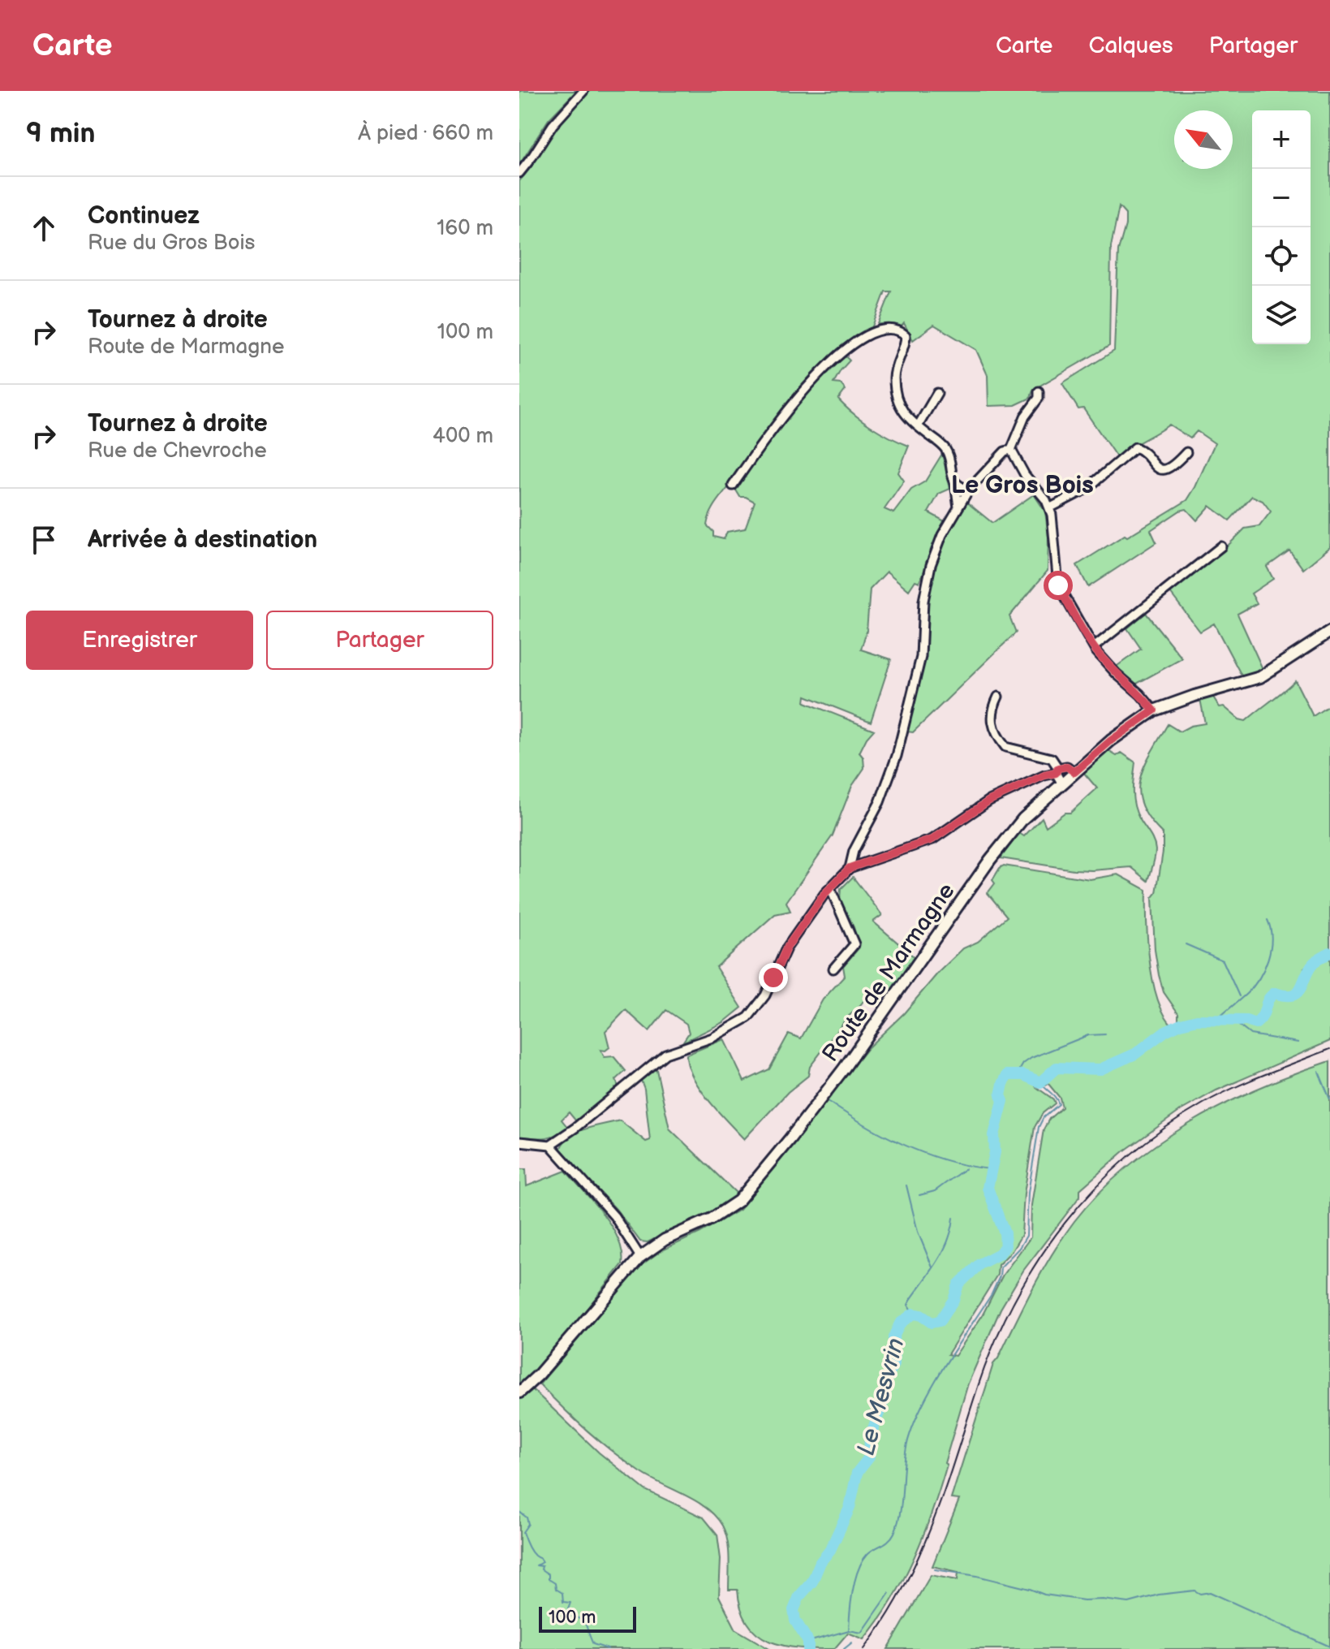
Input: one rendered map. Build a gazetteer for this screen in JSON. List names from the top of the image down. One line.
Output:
{"streets":{"main road":["Route de Marmagne"]},"districts":["Le Gros Bois"],"water":["Le Mesvrin"],"scale_bar":"100 m","north":"top left","page":{"header":"Carte","nav":["Carte","Calques","Partager"],"heading":["9 min","À pied · 660 m"],"map_buttons":["+","−"],"list":[["Continuez","Rue du Gros Bois","160 m"],["Tournez à droite","Route de Marmagne","100 m"],["Tournez à droite","Rue de Chevroche","400 m"],"Arrivée à destination"],"buttons":["Enregistrer","Partager"],"scale":"100 m"}}
